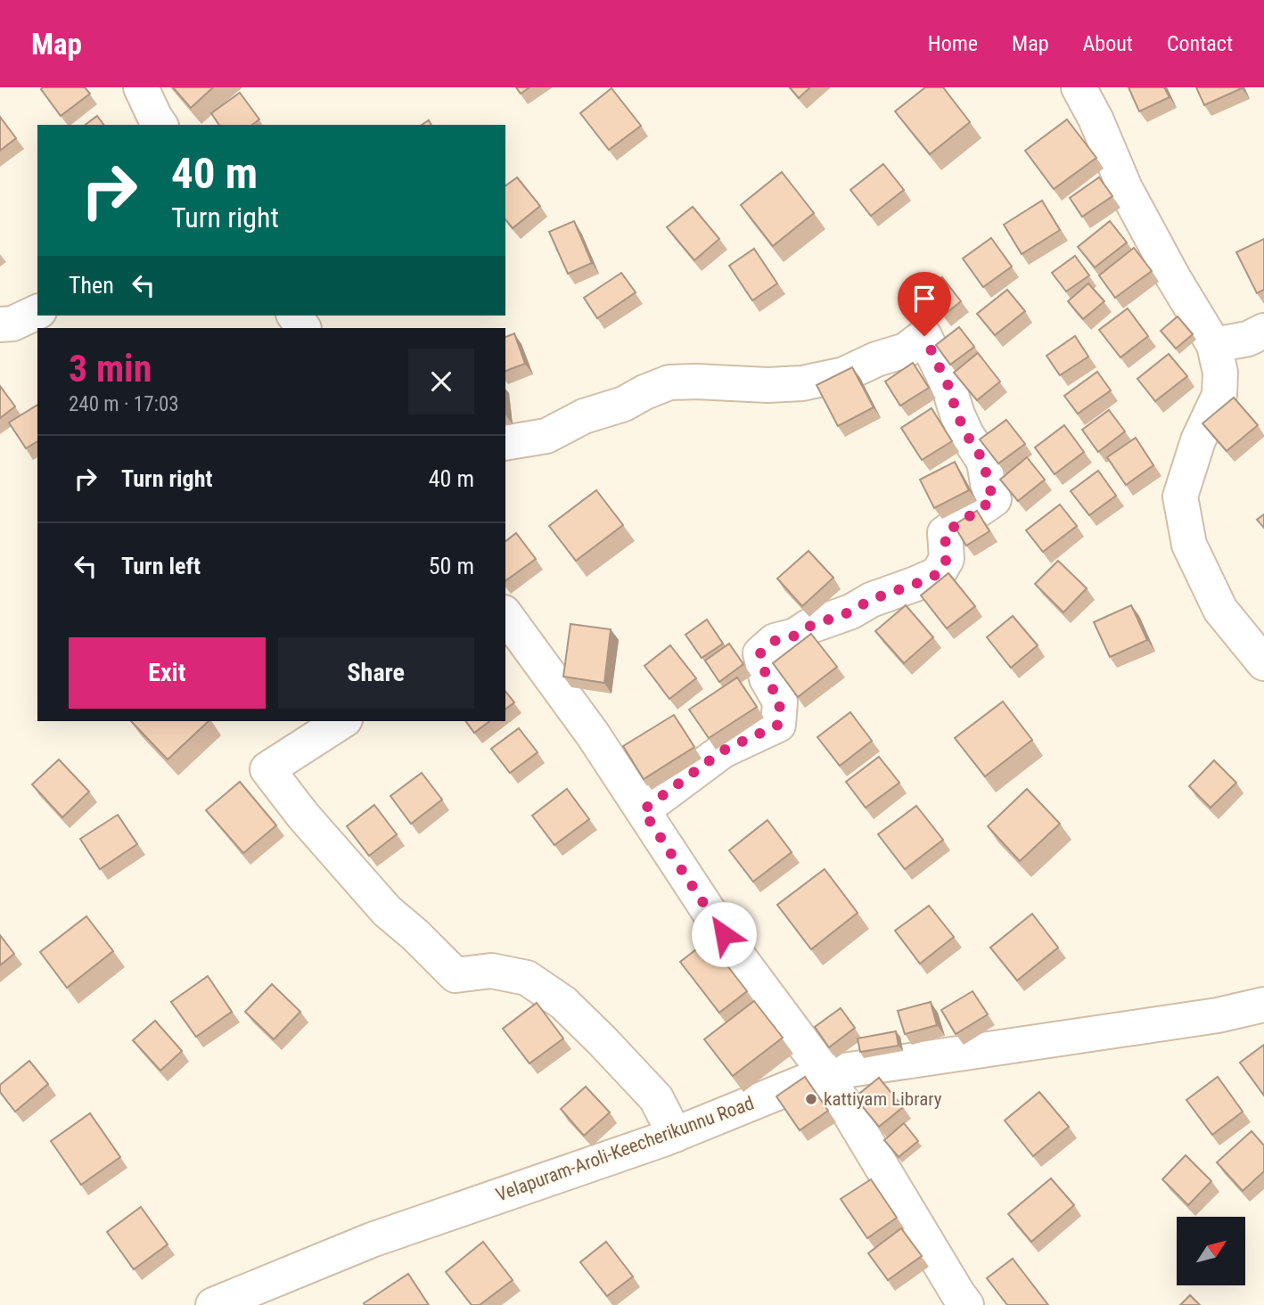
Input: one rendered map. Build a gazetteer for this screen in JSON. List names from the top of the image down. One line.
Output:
{"streets":{"street":["Velapuram-Aroli-Keecherikunnu Road"]},"places":["kattiyam Library"],"north":"top right","page":{"header":"Map","nav":["Home","Map","About","Contact"],"turn":["40 m","Turn right"],"then":"Then","heading":["3 min","240 m · 17:03"],"list":[{"name":"Turn right","value":"40 m"},{"name":"Turn left","value":"50 m"}],"buttons":["Exit","Share"]}}
